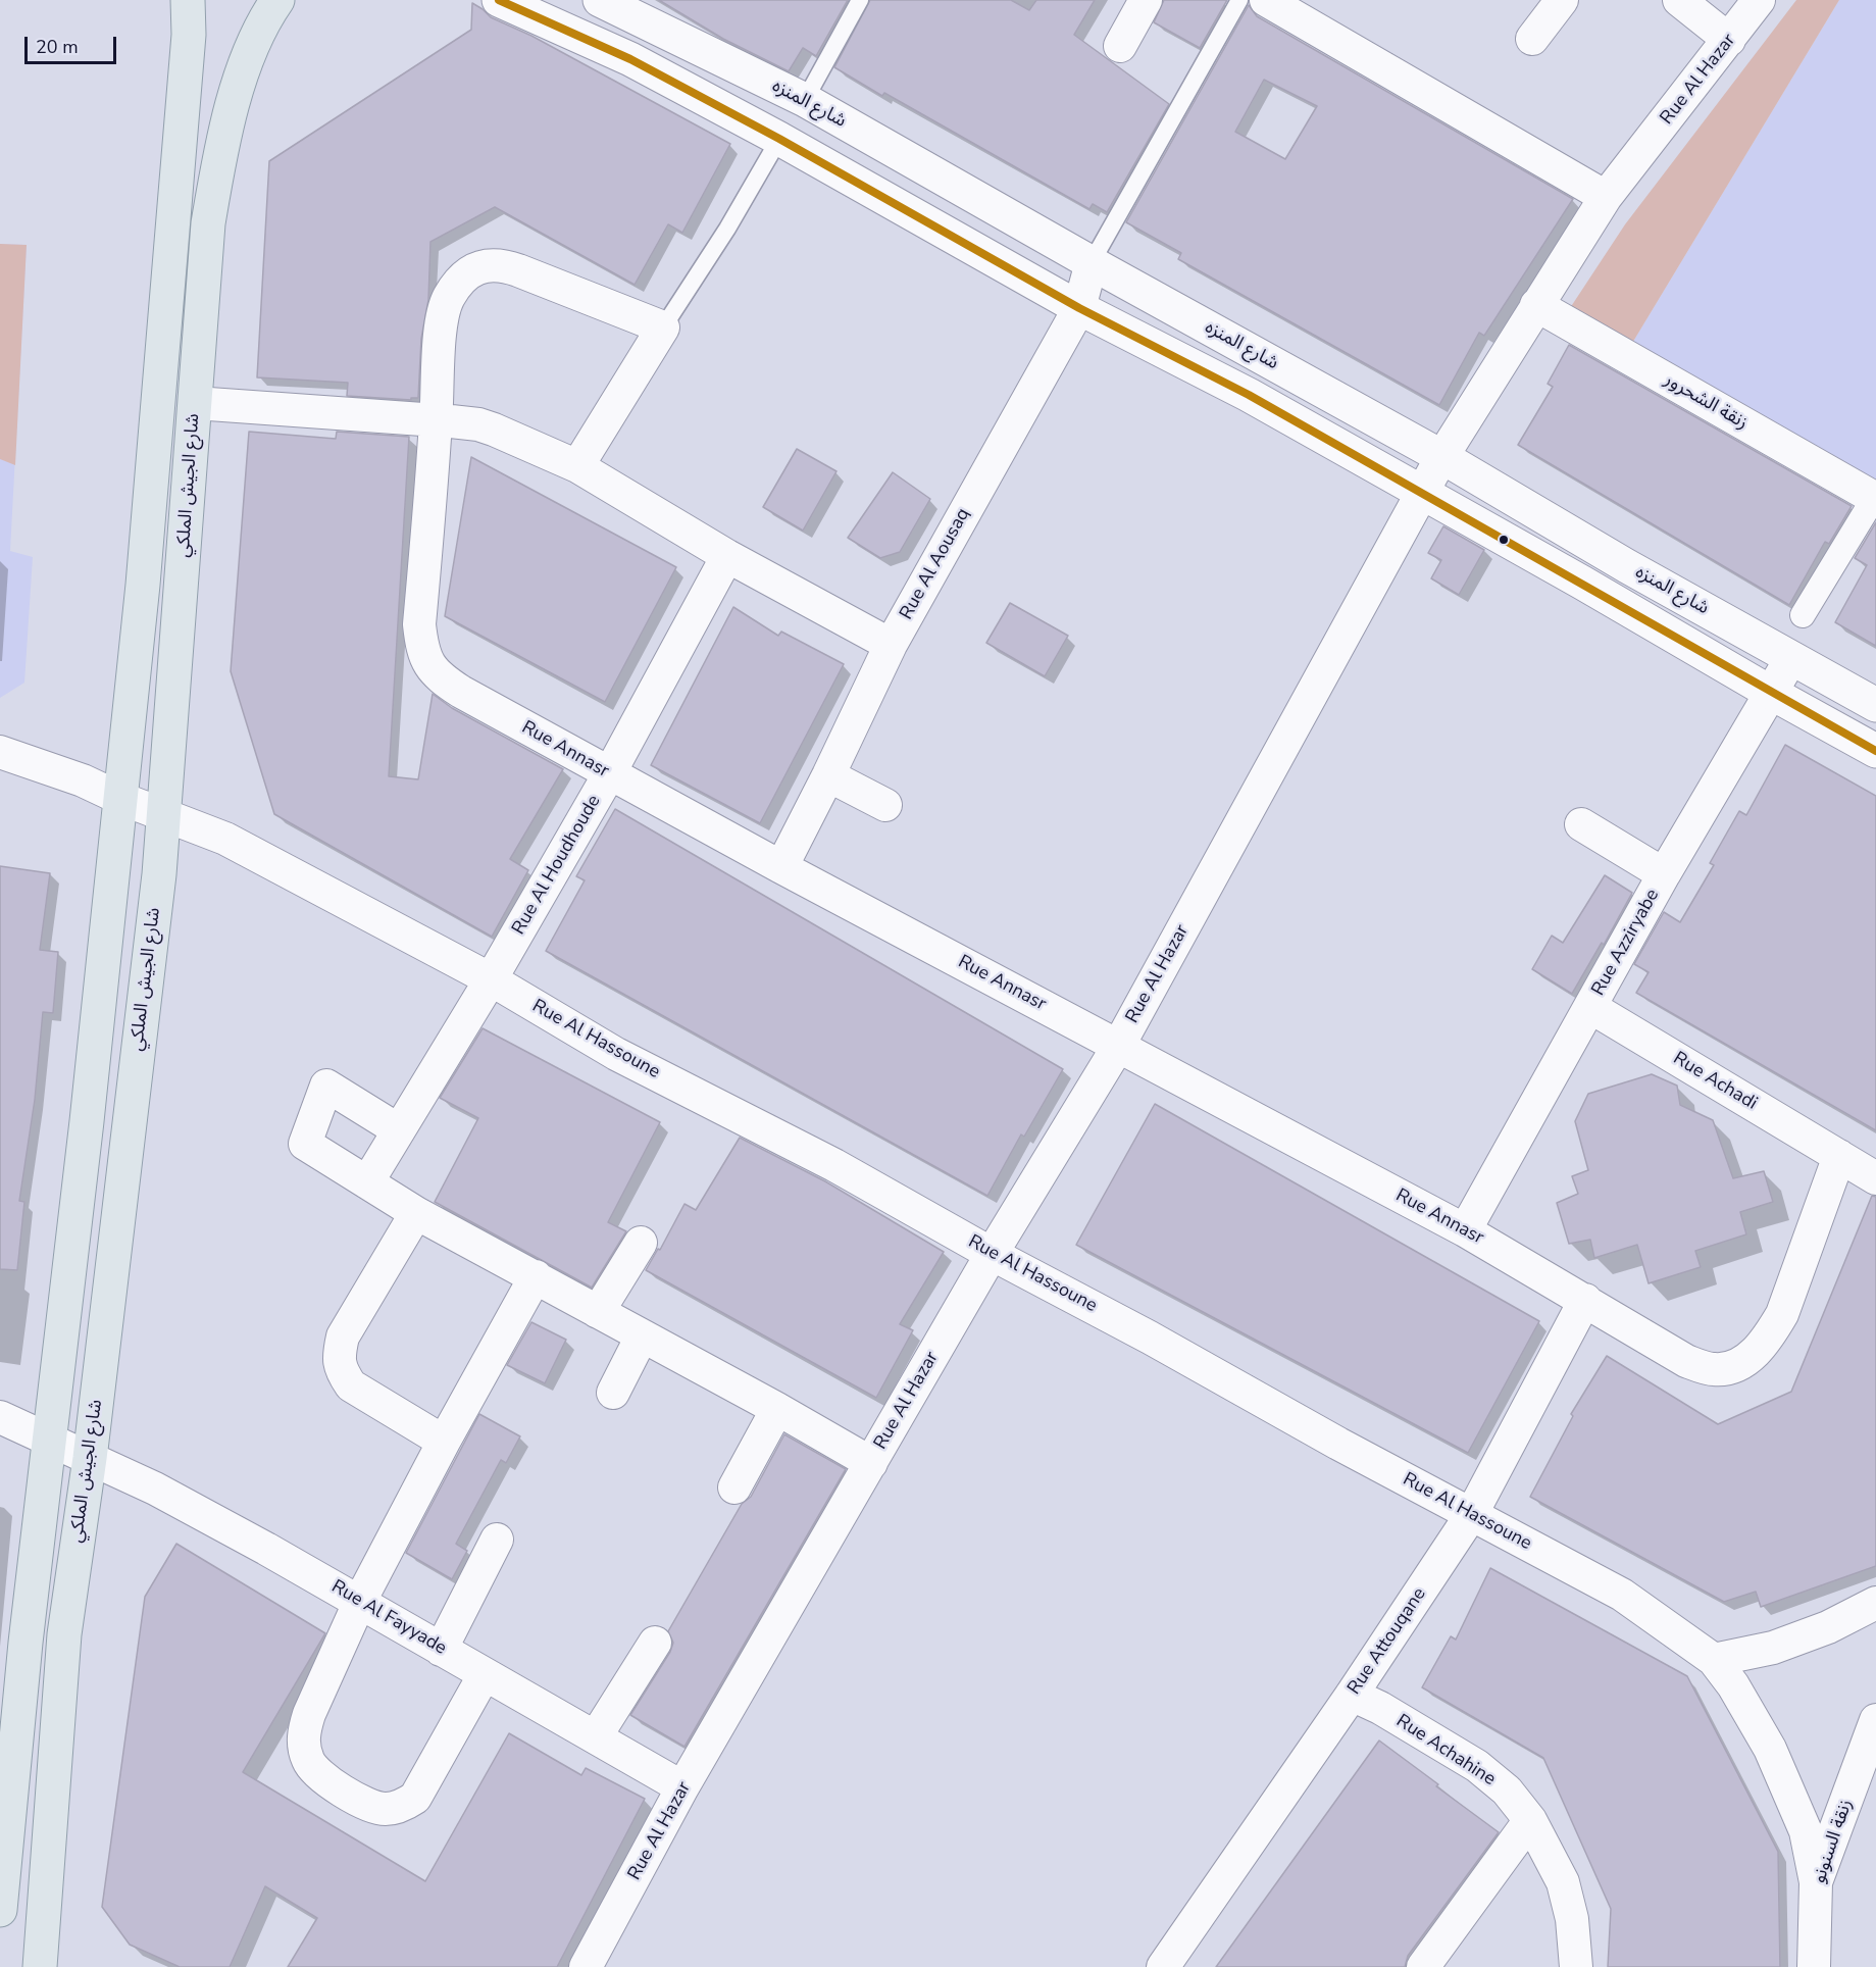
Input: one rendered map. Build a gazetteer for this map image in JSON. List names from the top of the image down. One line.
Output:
{"streets":{"main road":["شارع الجيش الملكي"],"street":["Rue Al Hazar","شارع المنزه","زنقة الشحرور","Rue Al Aousaq","Rue Annasr","Rue Al Houdhoude","Rue Azziryabe","Rue Al Hassoune","Rue Achadi","Rue Al Fayyade","Rue Attouqane","Rue Achahine","زنقة السنونو"]},"crossings":[["Rue Al Hazar","شارع المنزه"],["Rue Al Hazar","زنقة الشحرور"],["Rue Al Hazar","Rue Annasr"],["Rue Al Hazar","Rue Al Hassoune"],["Rue Al Hazar","Rue Al Fayyade"],["شارع المنزه","Rue Al Aousaq"],["شارع المنزه","Rue Azziryabe"],["شارع الجيش الملكي","Rue Al Hassoune"],["شارع الجيش الملكي","Rue Al Fayyade"],["Rue Al Aousaq","Rue Annasr"],["Rue Annasr","Rue Al Houdhoude"],["Rue Annasr","Rue Azziryabe"],["Rue Annasr","Rue Achadi"],["Rue Annasr","Rue Attouqane"],["Rue Al Houdhoude","Rue Al Hassoune"],["Rue Azziryabe","Rue Achadi"],["Rue Al Hassoune","Rue Attouqane"],["Rue Al Hassoune","زنقة السنونو"],["Rue Attouqane","Rue Achahine"]],"scale_bar":"20 m"}
